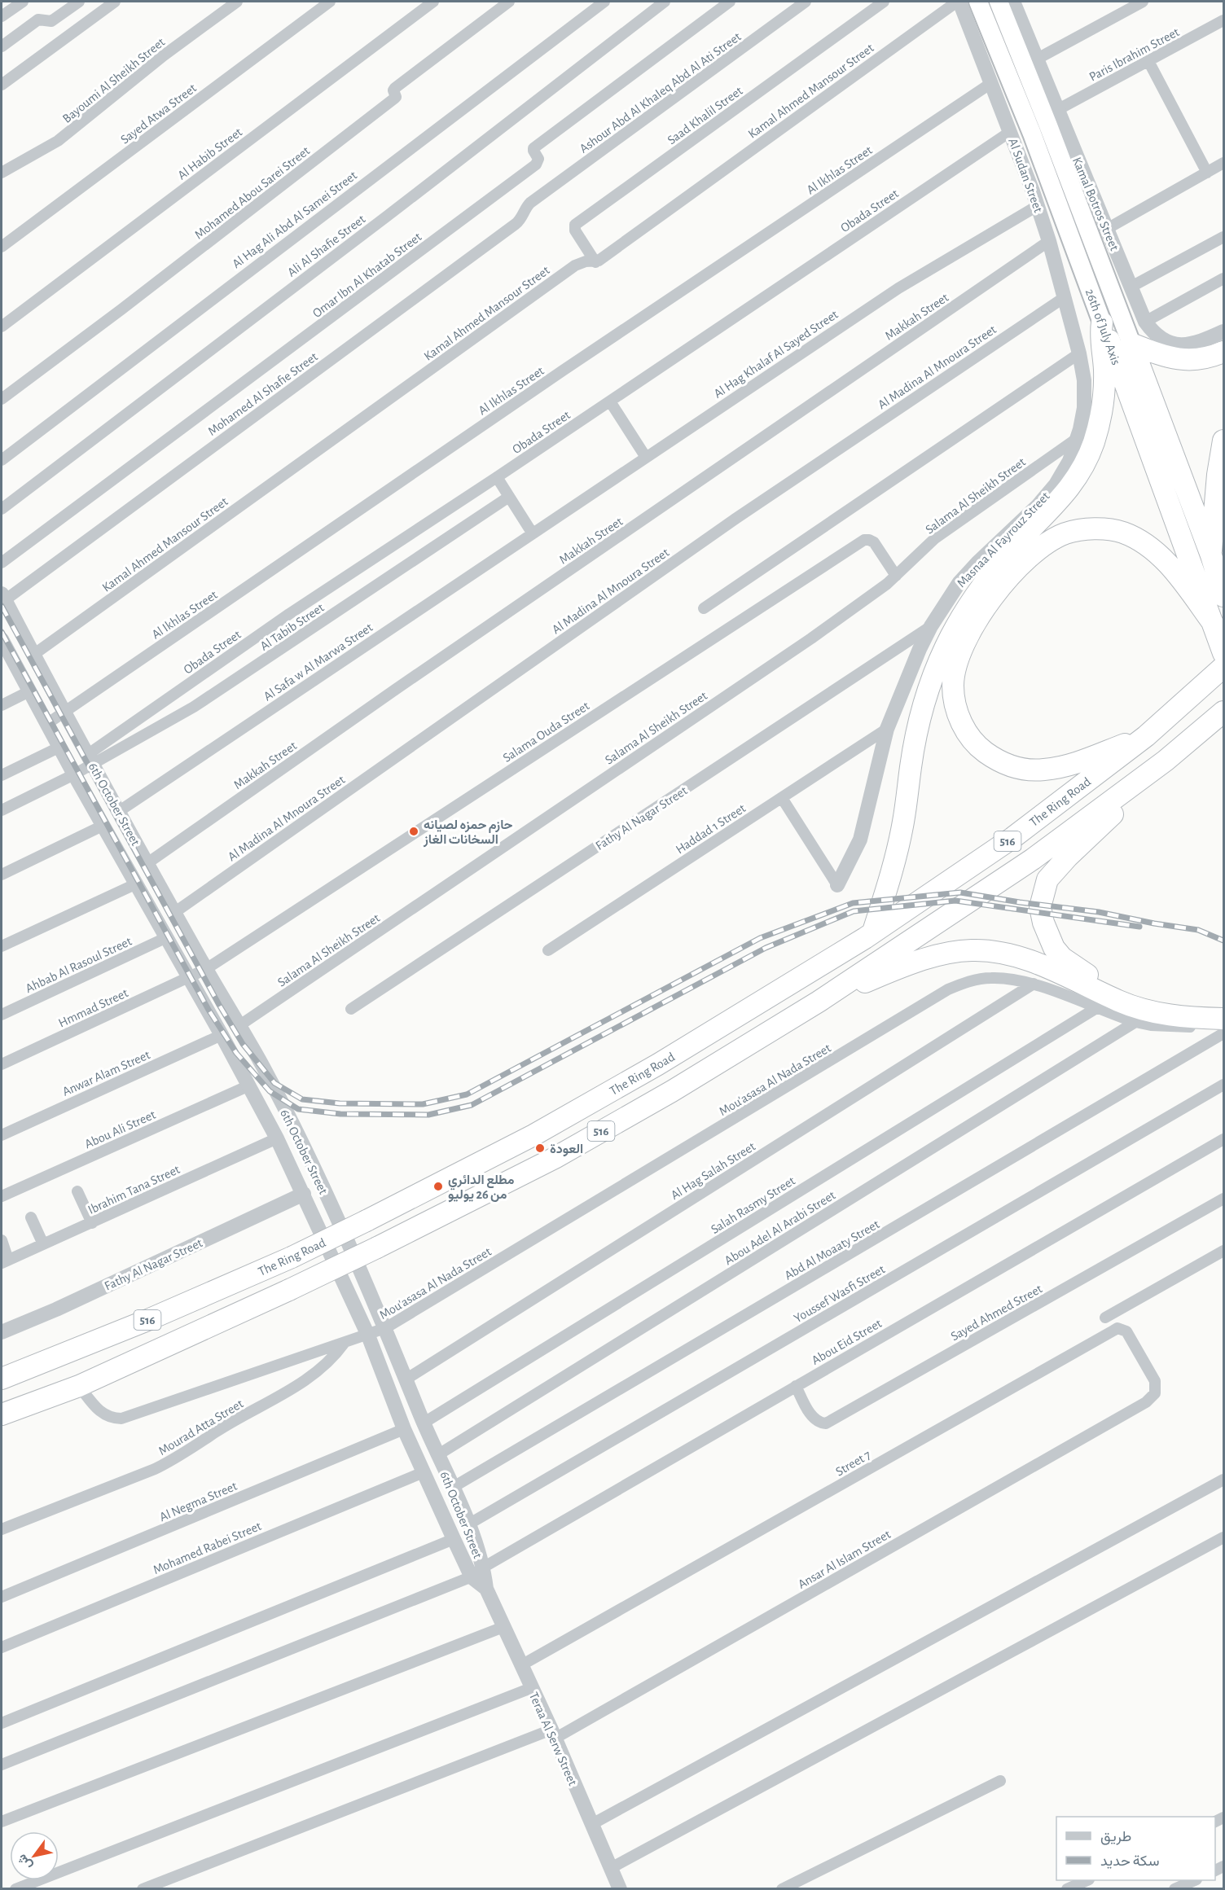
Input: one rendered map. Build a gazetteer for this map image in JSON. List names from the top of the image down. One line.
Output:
{"streets":{"highway":["26th of July Axis","The Ring Road","516"],"street":["Paris Ibrahim Street","Bayoumi Al Sheikh Street","Kamal Ahmed Mansour Street","Ashour Abd Al Khaleq Abd Al Ati Street","Sayed Atwa Street","Saad Khalil Street","Al Habib Street","Al Ikhlas Street","Al Sudan Street","Mohamed Abou Sarei Street","Kamal Botros Street","Obada Street","Al Hag Ali Abd Al Samei Street","Ali Al Shafie Street","Omar Ibn Al Khatab Street","Makkah Street","Al Hag Khalaf Al Sayed Street","Al Madina Al Mnoura Street","Mohamed Al Shafie Street","Salama Al Sheikh Street","Masnaa Al Fayrouz Street","Al Tabib Street","Al Safa w Al Marwa Street","Salama Ouda Street","6th October Street","Fathy Al Nagar Street","Haddad 1 Street","Ahbab Al Rasoul Street","Hmmad Street","Anwar Alam Street","Mou'asasa Al Nada Street","Abou Ali Street","Al Hag Salah Street","Ibrahim Tana Street","Salah Rasmy Street","Abou Adel Al Arabi Street","Abd Al Moaaty Street","Youssef Wasfi Street","Sayed Ahmed Street","Abou Eid Street","Mourad Atta Street","Street 7","Al Negma Street","Mohamed Rabei Street","Ansar Al Islam Street","Teraa Al Serw Street"]},"crossings":[["Paris Ibrahim Street","Kamal Botros Street"],["Kamal Ahmed Mansour Street","Saad Khalil Street"],["Kamal Ahmed Mansour Street","Al Sudan Street"],["Kamal Ahmed Mansour Street","6th October Street"],["Ashour Abd Al Khaleq Abd Al Ati Street","Mohamed Al Shafie Street"],["Al Ikhlas Street","Al Sudan Street"],["Al Ikhlas Street","6th October Street"],["Al Sudan Street","Obada Street"],["Al Sudan Street","Makkah Street"],["Al Sudan Street","Al Hag Khalaf Al Sayed Street"],["Al Sudan Street","Al Madina Al Mnoura Street"],["Al Sudan Street","Masnaa Al Fayrouz Street"],["Kamal Botros Street","26th of July Axis"],["Obada Street","Al Tabib Street"],["Obada Street","6th October Street"],["Makkah Street","6th October Street"],["Al Hag Khalaf Al Sayed Street","Al Safa w Al Marwa Street"],["Al Madina Al Mnoura Street","6th October Street"],["Mohamed Al Shafie Street","6th October Street"],["Salama Al Sheikh Street","Masnaa Al Fayrouz Street"],["Salama Al Sheikh Street","Salama Ouda Street"],["Salama Al Sheikh Street","6th October Street"],["Masnaa Al Fayrouz Street","Fathy Al Nagar Street"],["Masnaa Al Fayrouz Street","Haddad 1 Street"],["Al Tabib Street","6th October Street"],["Al Safa w Al Marwa Street","6th October Street"],["Salama Ouda Street","6th October Street"],["Salama Ouda Street","Hmmad Street"],["6th October Street","Fathy Al Nagar Street"],["6th October Street","Ahbab Al Rasoul Street"],["6th October Street","Hmmad Street"],["6th October Street","Anwar Alam Street"],["6th October Street","Mou'asasa Al Nada Street"],["6th October Street","Abou Ali Street"],["6th October Street","Al Hag Salah Street"],["6th October Street","Ibrahim Tana Street"],["6th October Street","Salah Rasmy Street"],["6th October Street","Abou Adel Al Arabi Street"],["6th October Street","Abd Al Moaaty Street"],["6th October Street","Youssef Wasfi Street"],["6th October Street","Abou Eid Street"],["6th October Street","Al Negma Street"],["6th October Street","Mohamed Rabei Street"],["6th October Street","Teraa Al Serw Street"],["516","Mou'asasa Al Nada Street"],["Mou'asasa Al Nada Street","Al Hag Salah Street"],["Mou'asasa Al Nada Street","Salah Rasmy Street"],["Mou'asasa Al Nada Street","Abou Adel Al Arabi Street"],["Mou'asasa Al Nada Street","Mourad Atta Street"],["Sayed Ahmed Street","Abou Eid Street"],["Street 7","Ansar Al Islam Street"],["Street 7","Teraa Al Serw Street"],["Ansar Al Islam Street","Teraa Al Serw Street"]],"places":["حازم حمزه لصيانه السخانات الغاز","العودة","مطلع الدائري من 26 يوليو"],"legend":["طريق","سكة حديد"],"north":"bottom left"}
